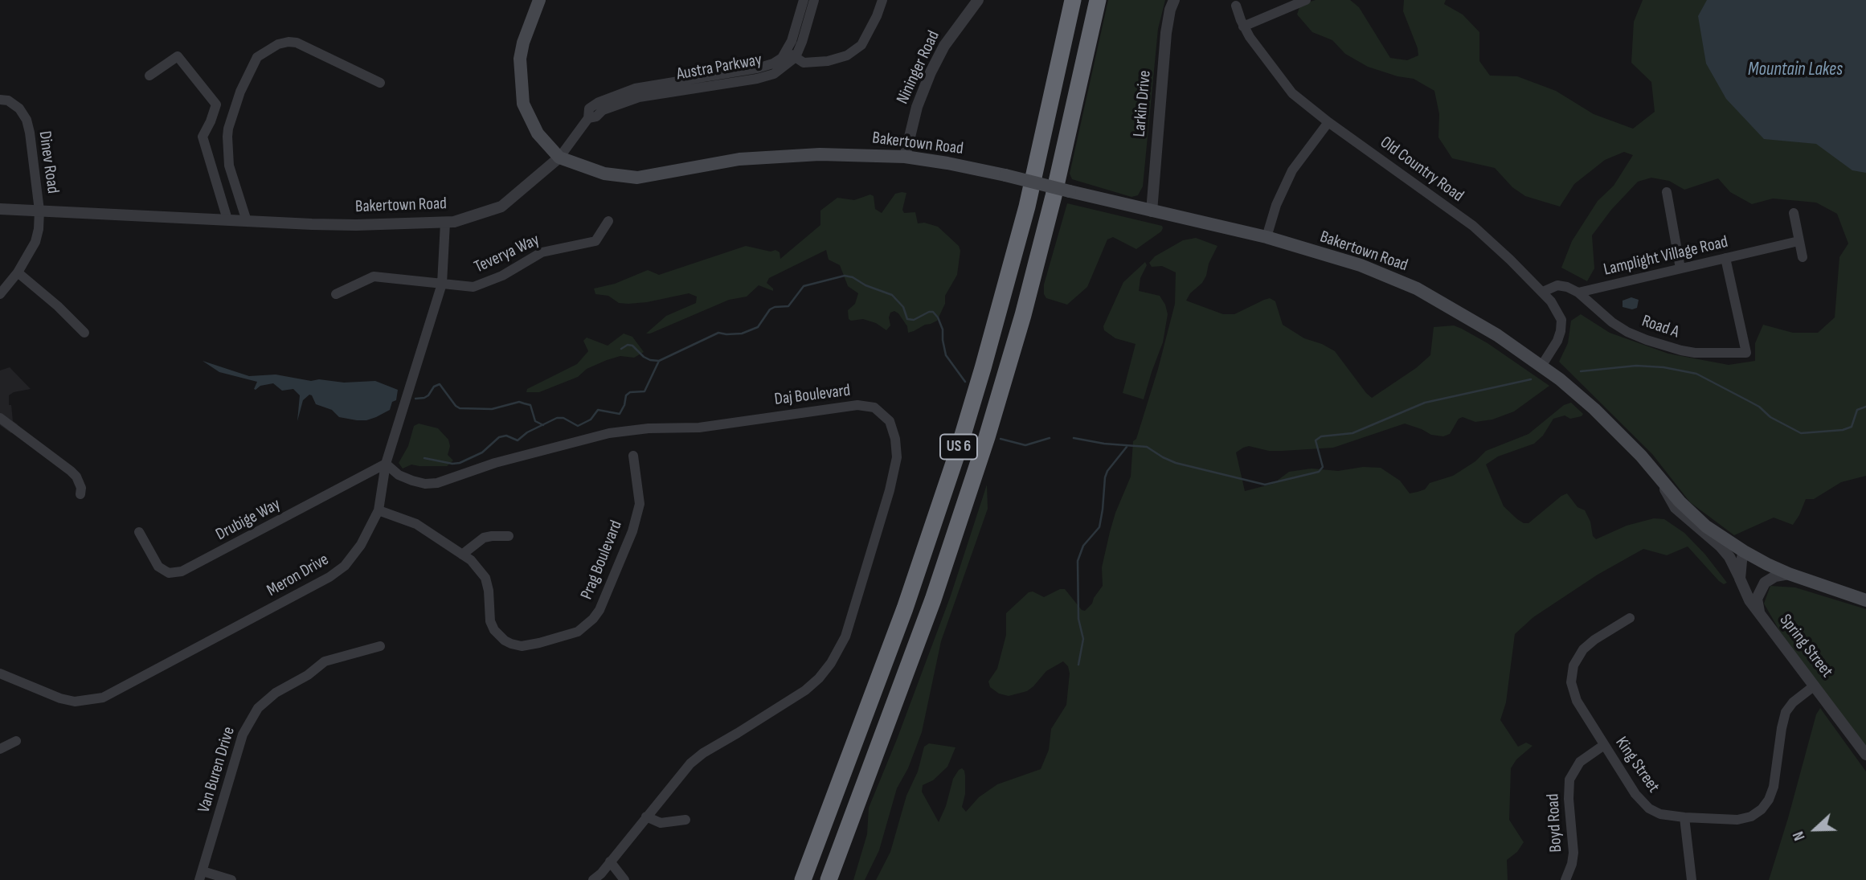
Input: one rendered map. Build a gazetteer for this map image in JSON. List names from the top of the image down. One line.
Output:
{"streets":{"highway":["US 6"],"main road":["Bakertown Road"],"street":["Austra Parkway","Nininger Road","Larkin Drive","Dinev Road","Old Country Road","Teverya Way","Lamplight Village Road","Road A","Daj Boulevard","Drubige Way","Prag Boulevard","Meron Drive","Spring Street","King Street","Van Buren Drive","Boyd Road"]},"crossings":[["Austra Parkway","Bakertown Road"],["Nininger Road","Bakertown Road"],["Larkin Drive","Bakertown Road"],["Bakertown Road","Dinev Road"],["Bakertown Road","Old Country Road"],["Bakertown Road","Meron Drive"],["Bakertown Road","Spring Street"],["Old Country Road","Lamplight Village Road"],["Teverya Way","Meron Drive"],["Lamplight Village Road","Road A"],["Daj Boulevard","Drubige Way"],["Daj Boulevard","Meron Drive"],["Drubige Way","Meron Drive"],["Prag Boulevard","Meron Drive"],["Spring Street","King Street"],["King Street","Boyd Road"]],"water":["Mountain Lakes"],"north":"left"}
